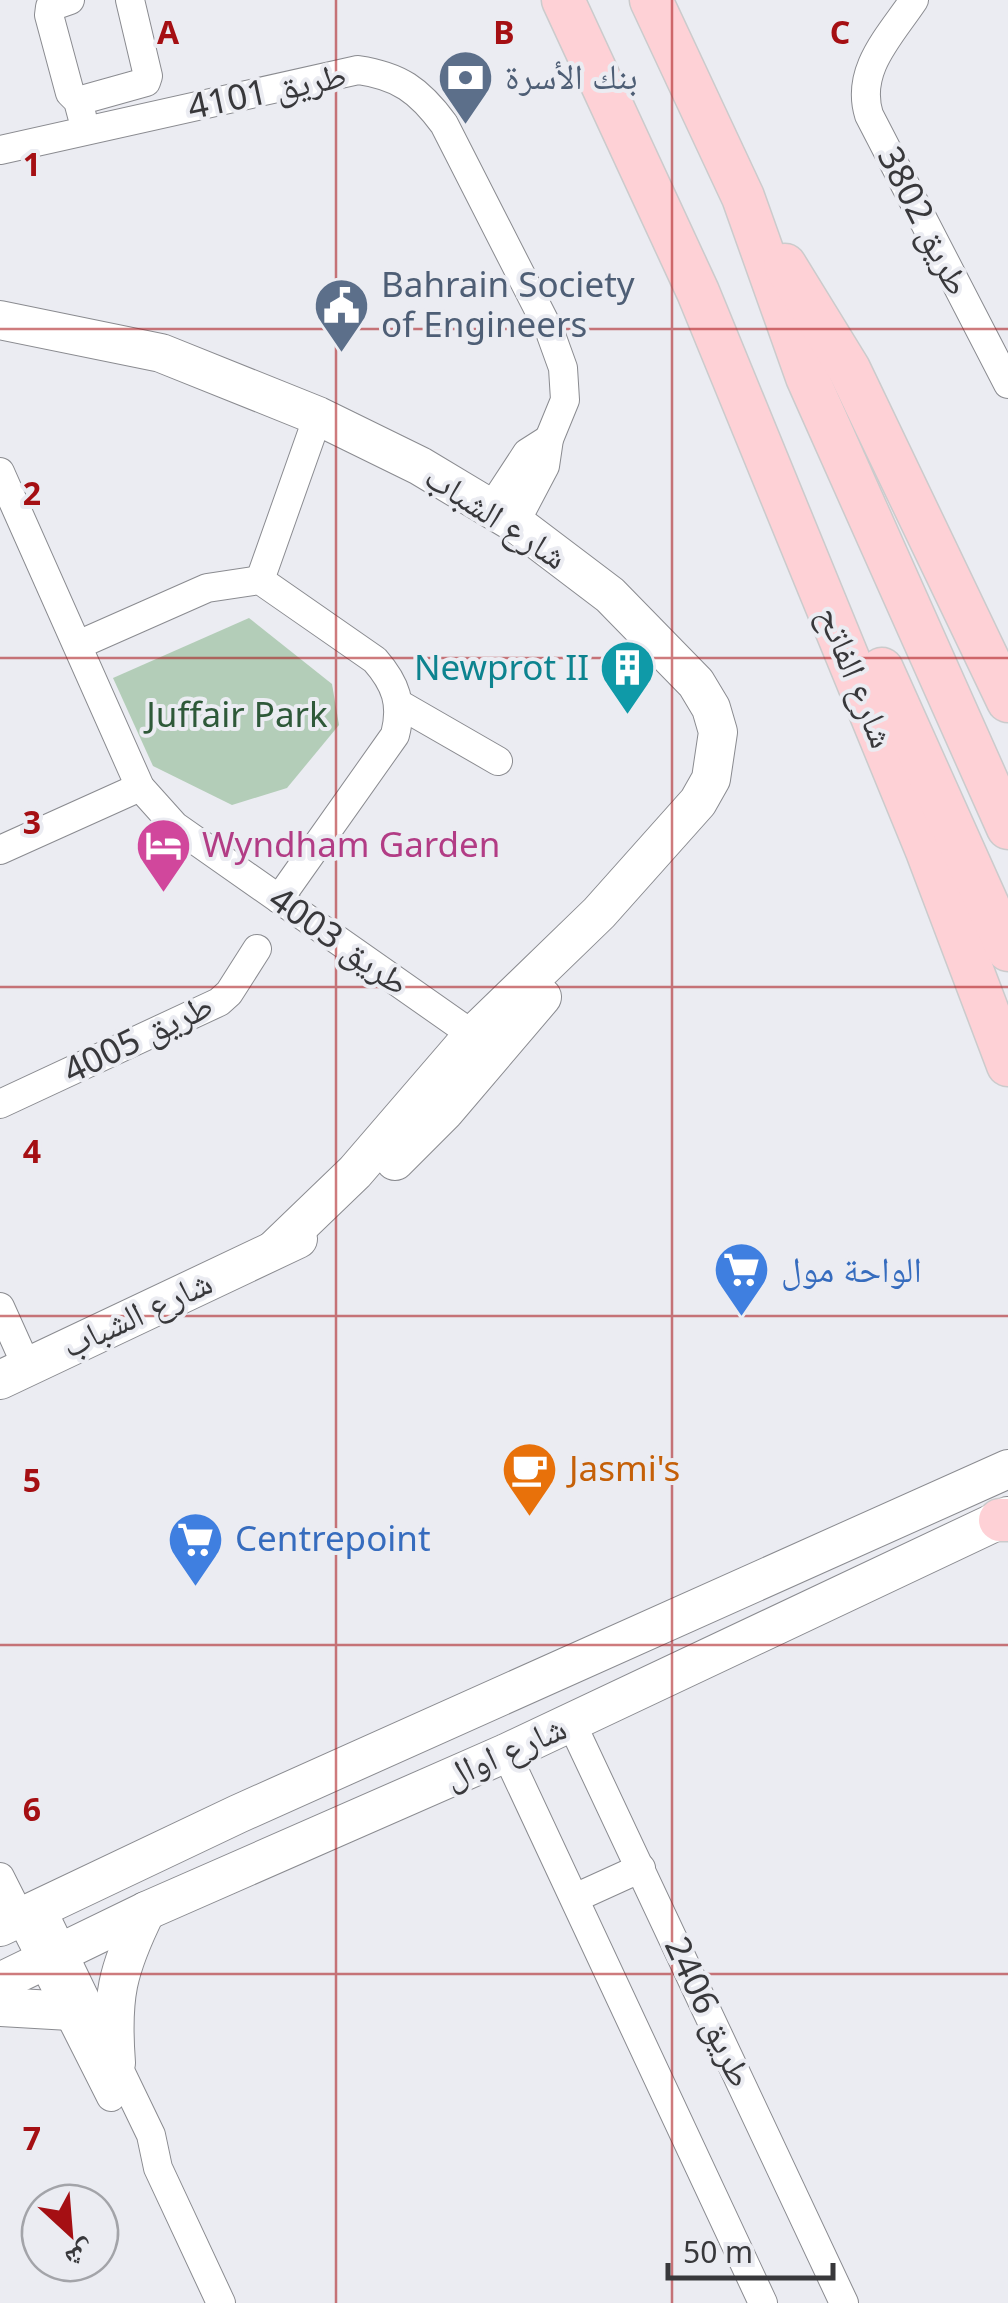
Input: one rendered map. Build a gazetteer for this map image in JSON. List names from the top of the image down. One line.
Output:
{"streets":{"main road":["شارع الشباب","شارع الفاتح","شارع اوال"],"street":["طريق 4101","طريق 3802","طريق 4003","طريق 4005","طريق 2406"]},"crossings":[["طريق 4101","شارع الشباب"],["شارع الشباب","طريق 4003"],["شارع اوال","طريق 2406"]],"parks":["Juffair Park"],"places":{"bank":["بنك الأسرة"],"public building":["Bahrain Society of Engineers"],"building":["Newprot II"],"hotel":["Wyndham Garden"],"supermarket":["الواحة مول","Centrepoint"],"cafe":["Jasmi's"]},"scale_bar":"50 m","north":"bottom right","grid":{"columns":["A","B","C"],"rows":["1","2","3","4","5","6","7"]}}
